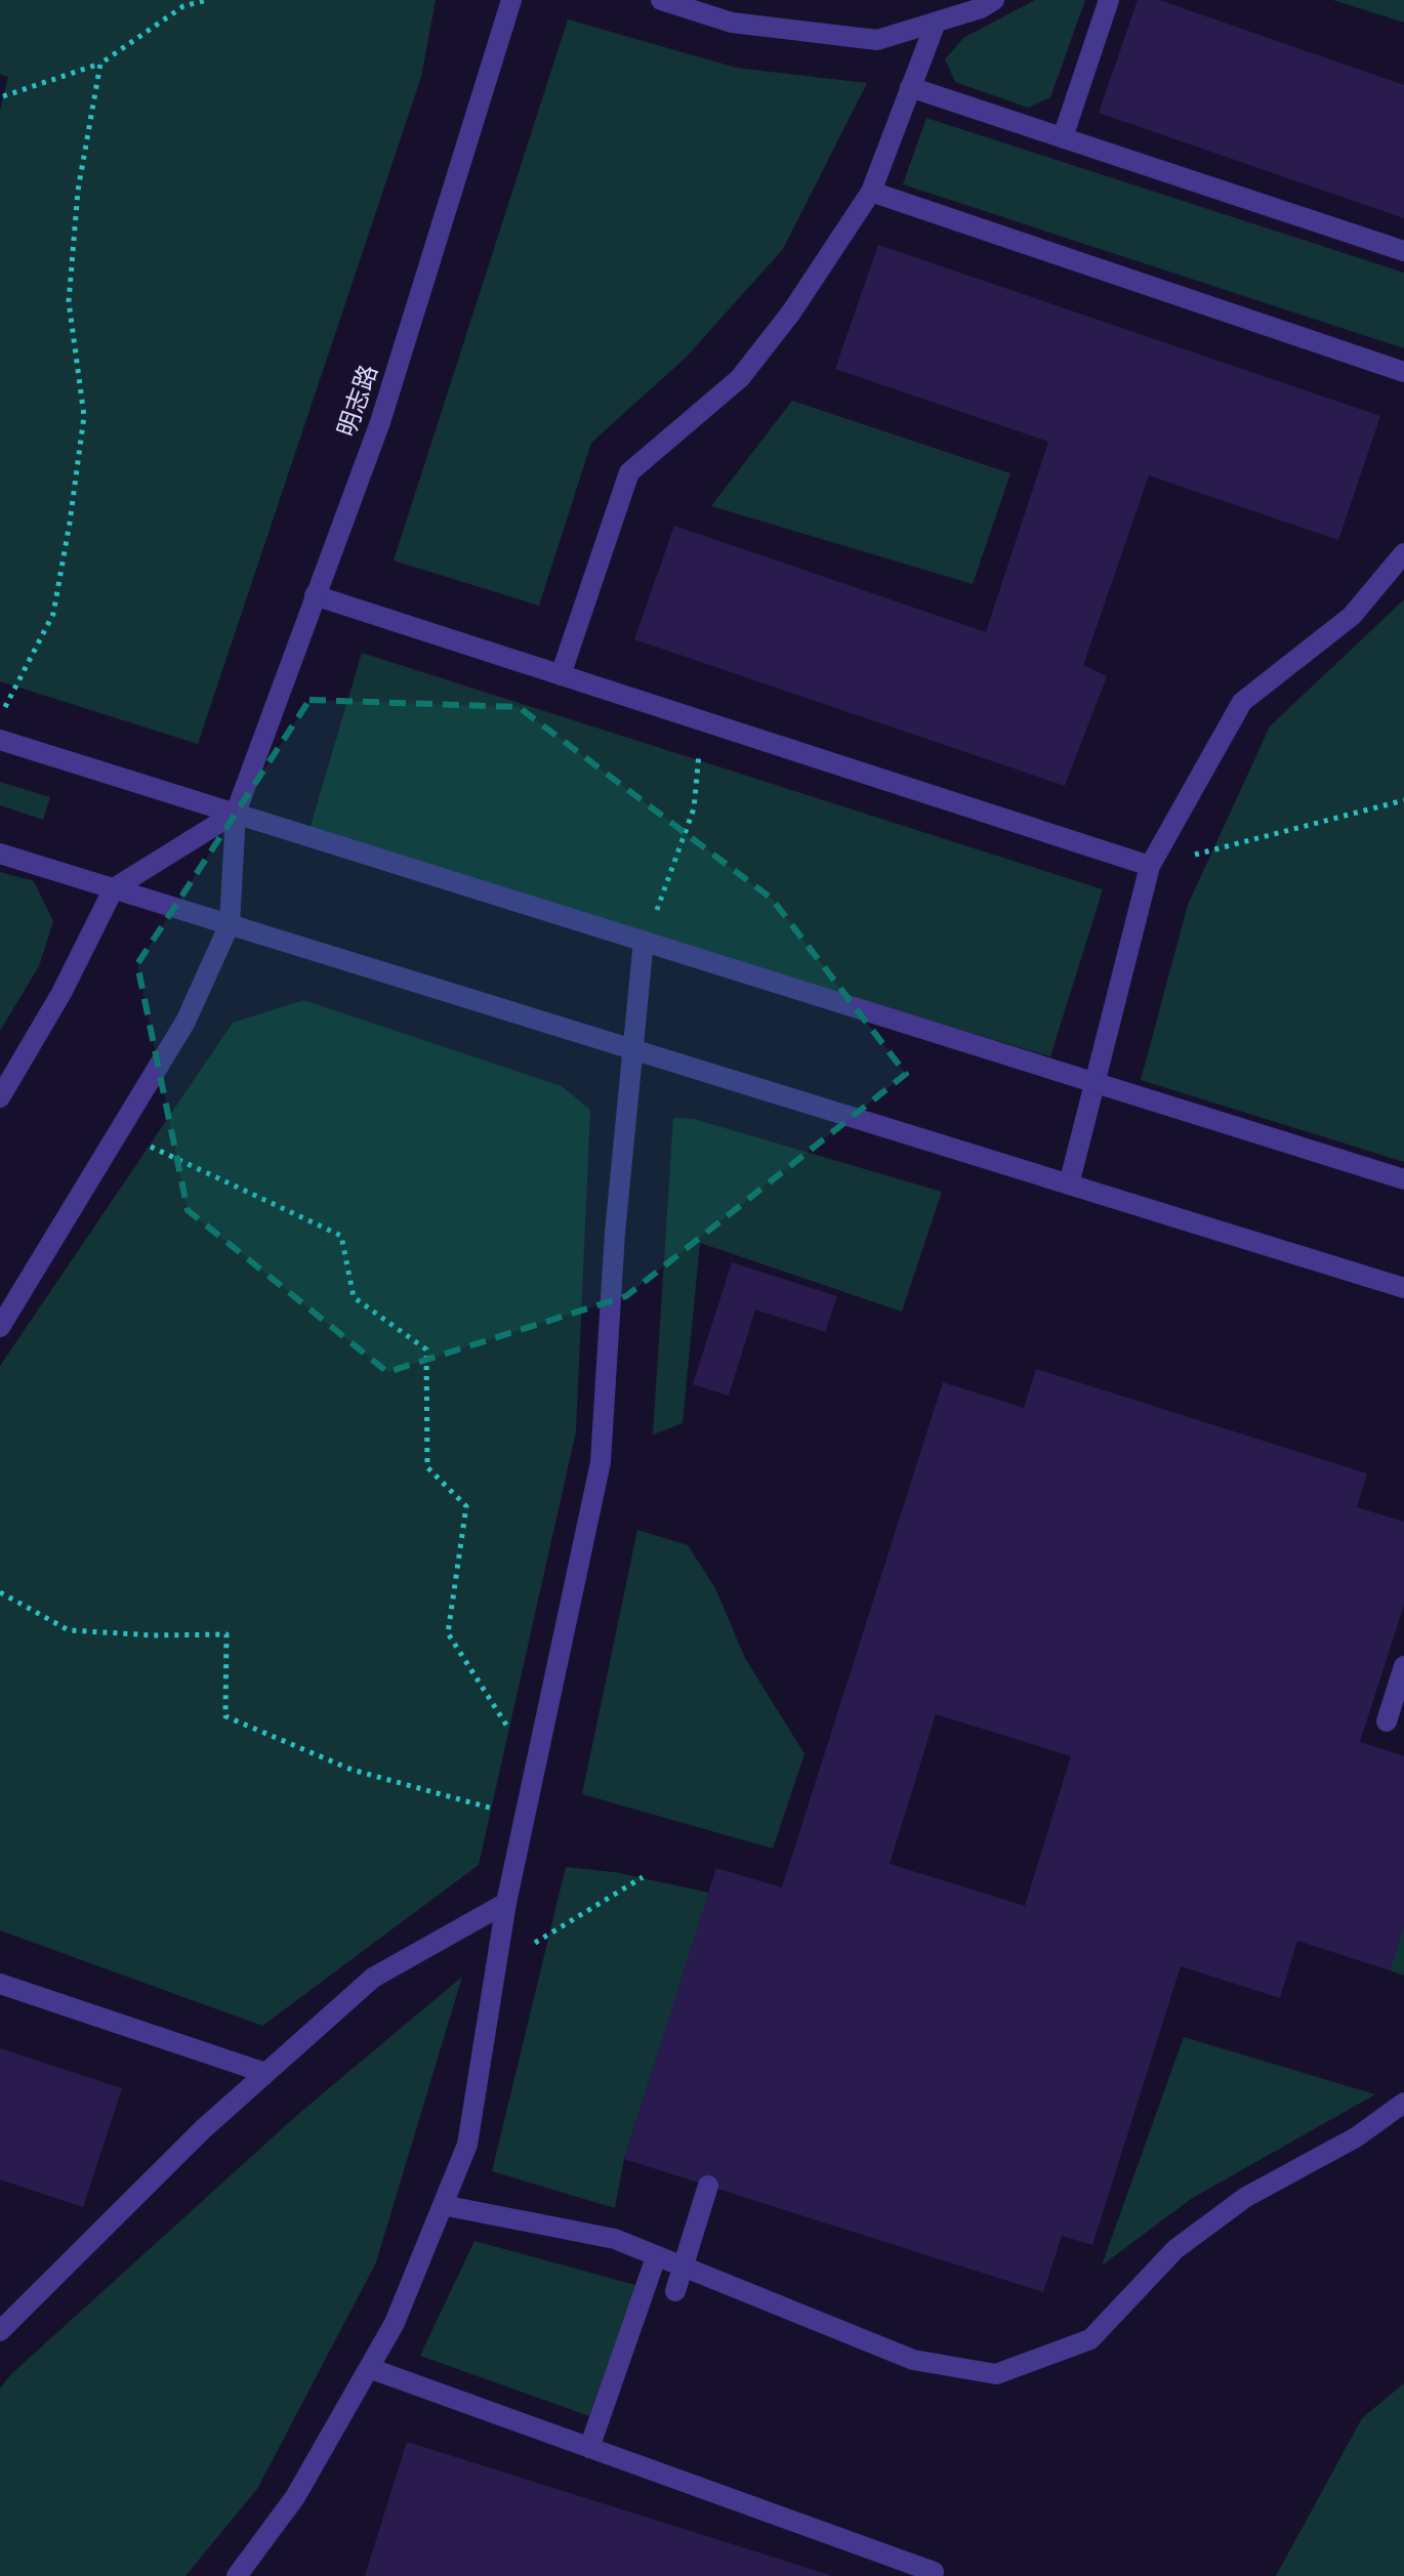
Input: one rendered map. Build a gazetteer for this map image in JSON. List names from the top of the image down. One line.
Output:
{"streets":{"street":["明志路"]}}
